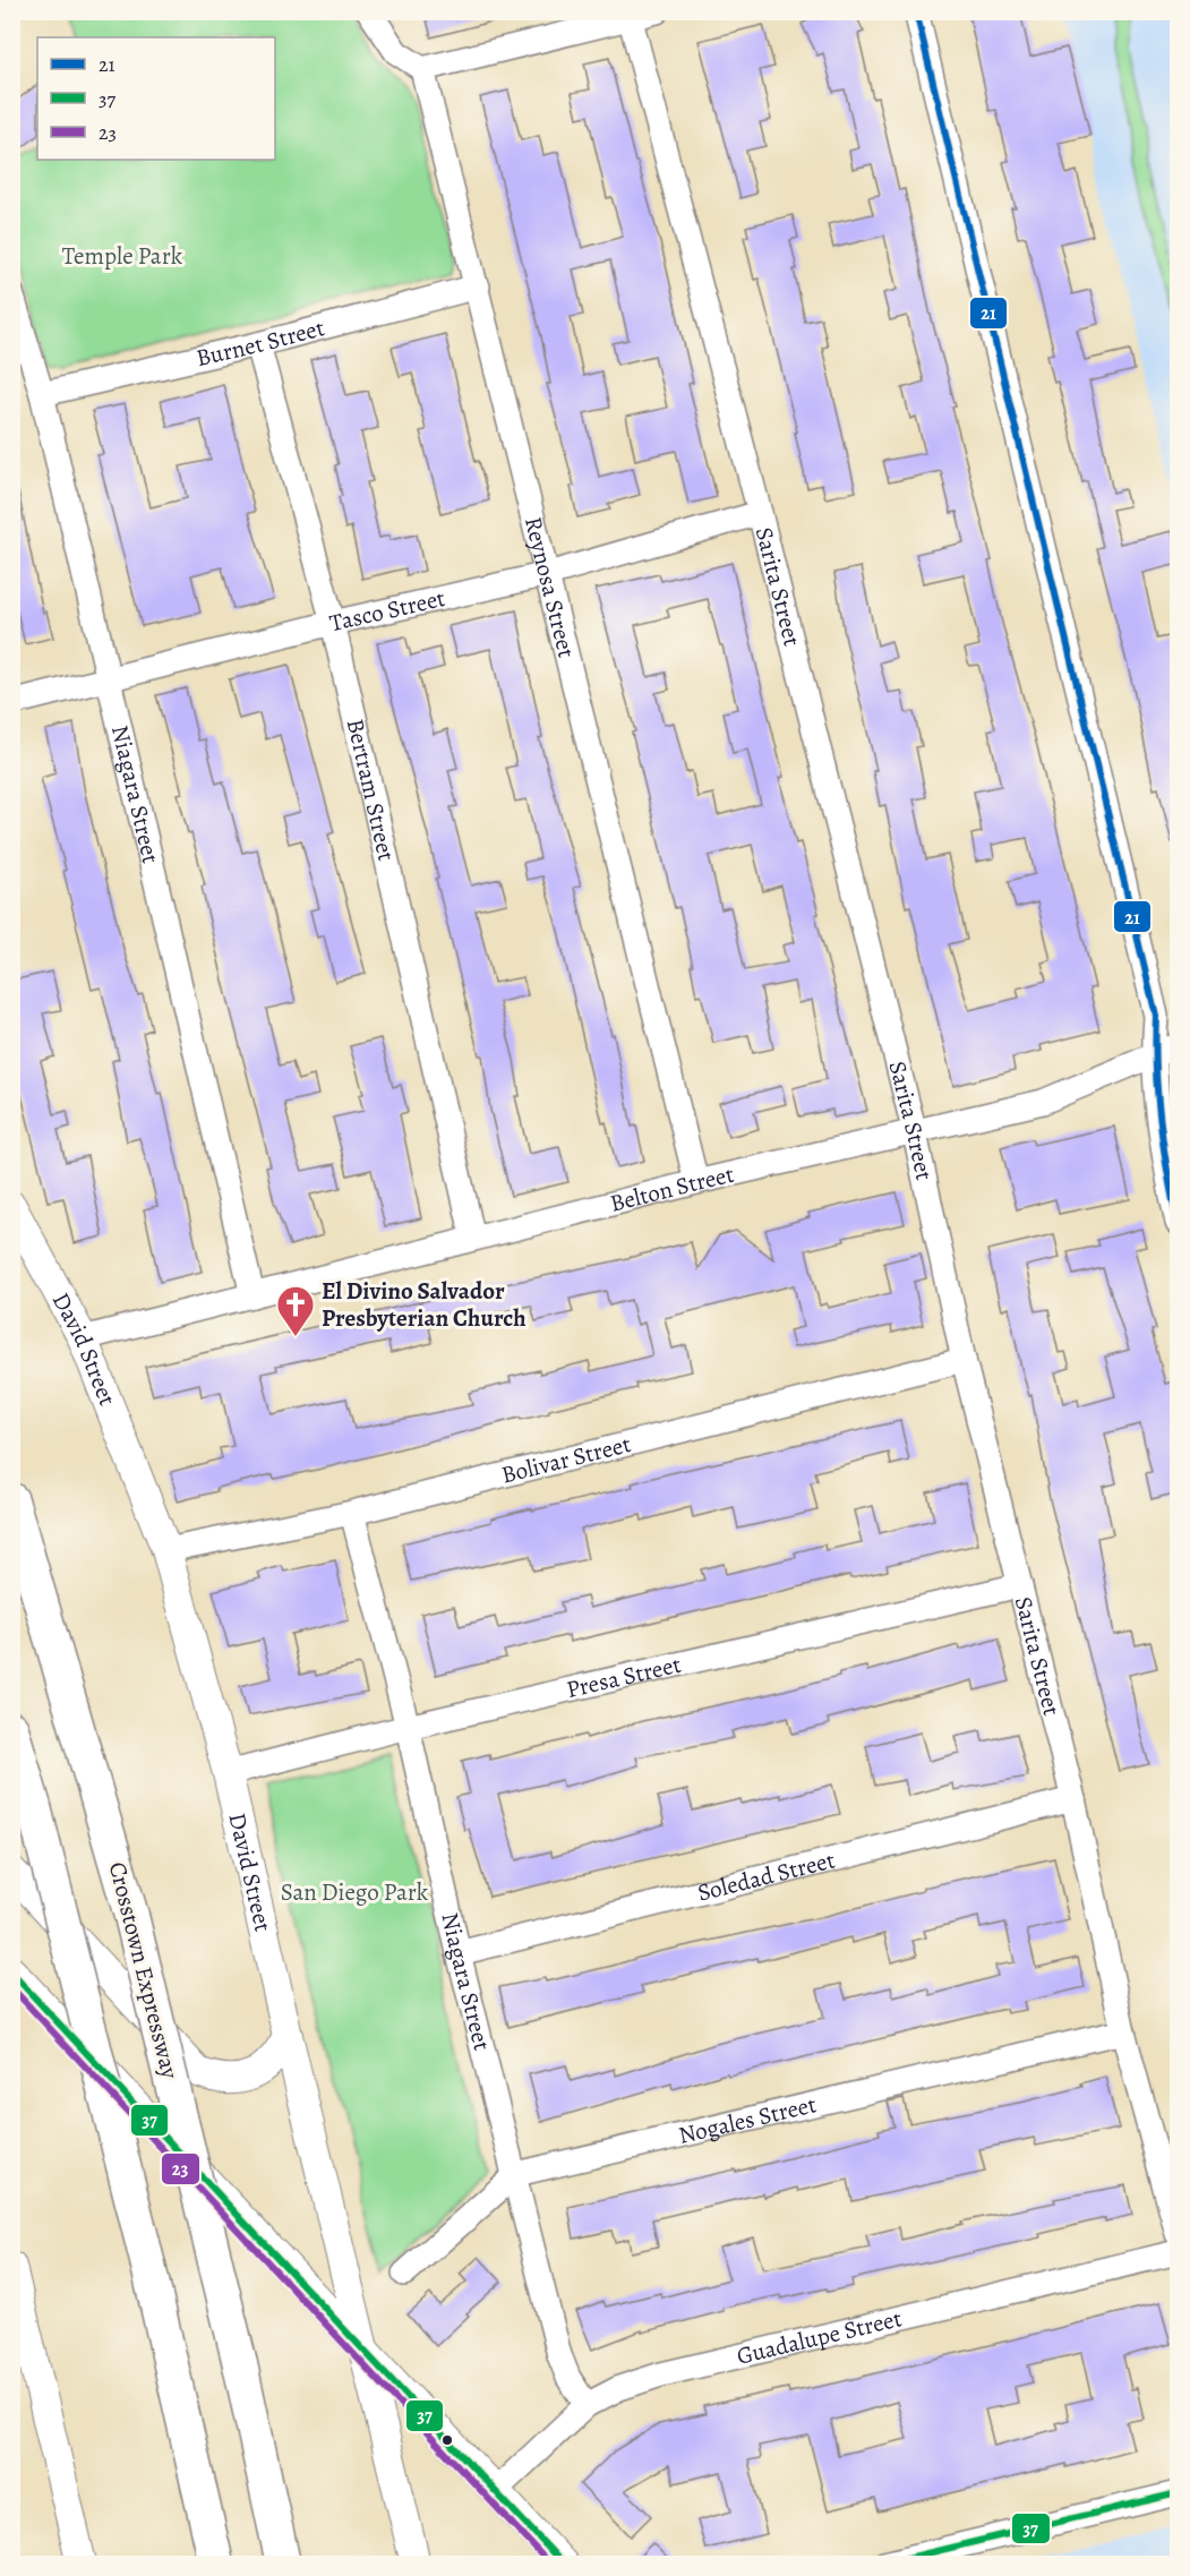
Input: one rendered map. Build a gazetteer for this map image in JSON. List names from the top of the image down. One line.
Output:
{"streets":{"highway":["Crosstown Expressway"],"main road":["David Street"],"street":["Burnet Street","Reynosa Street","Sarita Street","Tasco Street","Bertram Street","Niagara Street","Belton Street","Bolivar Street","Presa Street","Soledad Street","Nogales Street","Guadalupe Street"]},"crossings":[["Burnet Street","Reynosa Street"],["Burnet Street","Bertram Street"],["Burnet Street","Niagara Street"],["Reynosa Street","Tasco Street"],["Reynosa Street","Belton Street"],["Sarita Street","Tasco Street"],["Sarita Street","Belton Street"],["Sarita Street","Bolivar Street"],["Sarita Street","Presa Street"],["Sarita Street","Soledad Street"],["Sarita Street","Nogales Street"],["Tasco Street","Bertram Street"],["Tasco Street","Niagara Street"],["Bertram Street","Belton Street"],["Niagara Street","Belton Street"],["Niagara Street","Bolivar Street"],["Niagara Street","Presa Street"],["Niagara Street","Soledad Street"],["Niagara Street","Nogales Street"],["Niagara Street","Guadalupe Street"],["Belton Street","David Street"],["David Street","Bolivar Street"],["David Street","Presa Street"]],"parks":["Temple Park","San Diego Park"],"places":{"church":["El Divino Salvador Presbyterian Church"]},"lines":["transit line 21","transit line 37","transit line 23"],"legend":["21","37","23"]}
